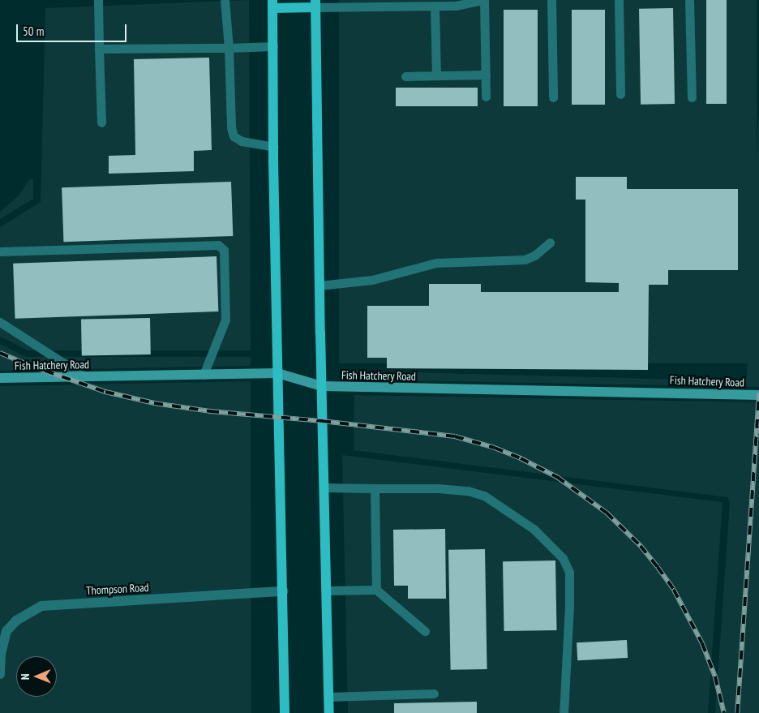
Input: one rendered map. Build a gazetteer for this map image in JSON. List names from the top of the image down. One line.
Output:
{"streets":{"street":["Fish Hatchery Road","Thompson Road"]},"scale_bar":"50 m","north":"left"}
